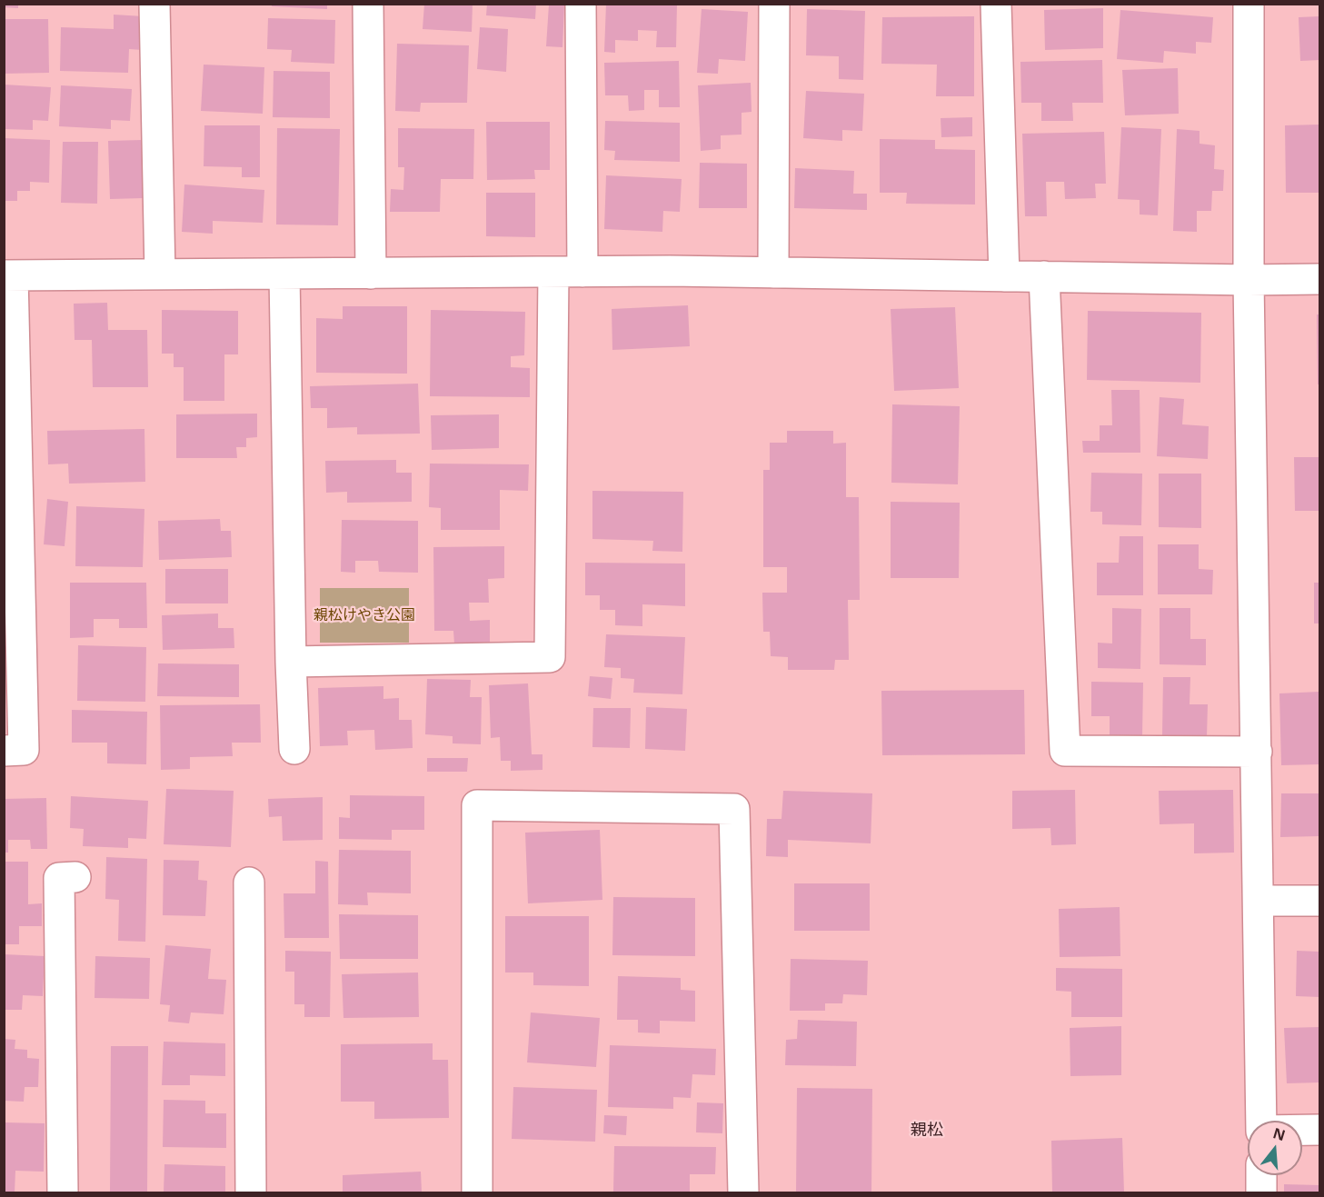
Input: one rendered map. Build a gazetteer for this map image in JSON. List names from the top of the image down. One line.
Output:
{"districts":["親松"],"parks":["親松けやき公園"],"north":"top"}
